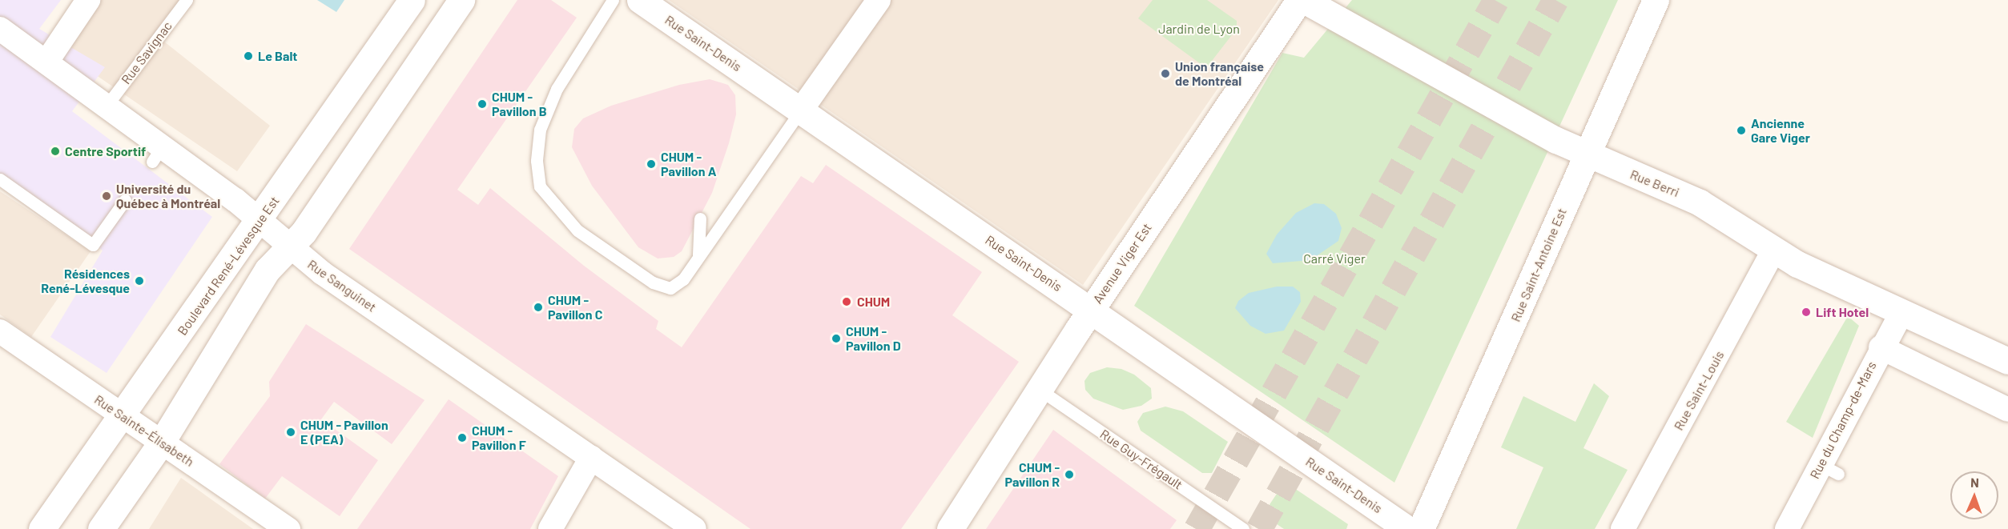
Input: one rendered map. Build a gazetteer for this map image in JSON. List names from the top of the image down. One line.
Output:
{"streets":{"main road":["Rue Saint-Denis","Rue Berri","Avenue Viger Est","Rue Saint-Antoine Est","Boulevard René-Lévesque Est"],"street":["Rue Sanguinet","Rue Saint-Louis","Rue du Champ-de-Mars","Rue Sainte-Élisabeth"],"lane":["Rue Savignac","Rue Guy-Frégault"]},"crossings":[["Rue Saint-Denis","Avenue Viger Est"],["Rue Savignac","Rue Sanguinet"],["Rue Berri","Rue Saint-Antoine Est"],["Rue Berri","Rue Saint-Louis"],["Rue Berri","Rue du Champ-de-Mars"],["Avenue Viger Est","Rue Guy-Frégault"],["Boulevard René-Lévesque Est","Rue Sanguinet"],["Boulevard René-Lévesque Est","Rue Sainte-Élisabeth"]],"parks":["Jardin de Lyon","Carré Viger"],"places":["Le Balt","Union française de Montréal","CHUM - Pavillon B","Ancienne Gare Viger","Centre Sportif","CHUM - Pavillon A","Université du Québec à Montréal","Résidences René-Lévesque","CHUM","CHUM - Pavillon C","Lift Hotel","CHUM - Pavillon D","CHUM - Pavillon E (PEA)","CHUM - Pavillon F","CHUM - Pavillon R"],"north":"top"}
